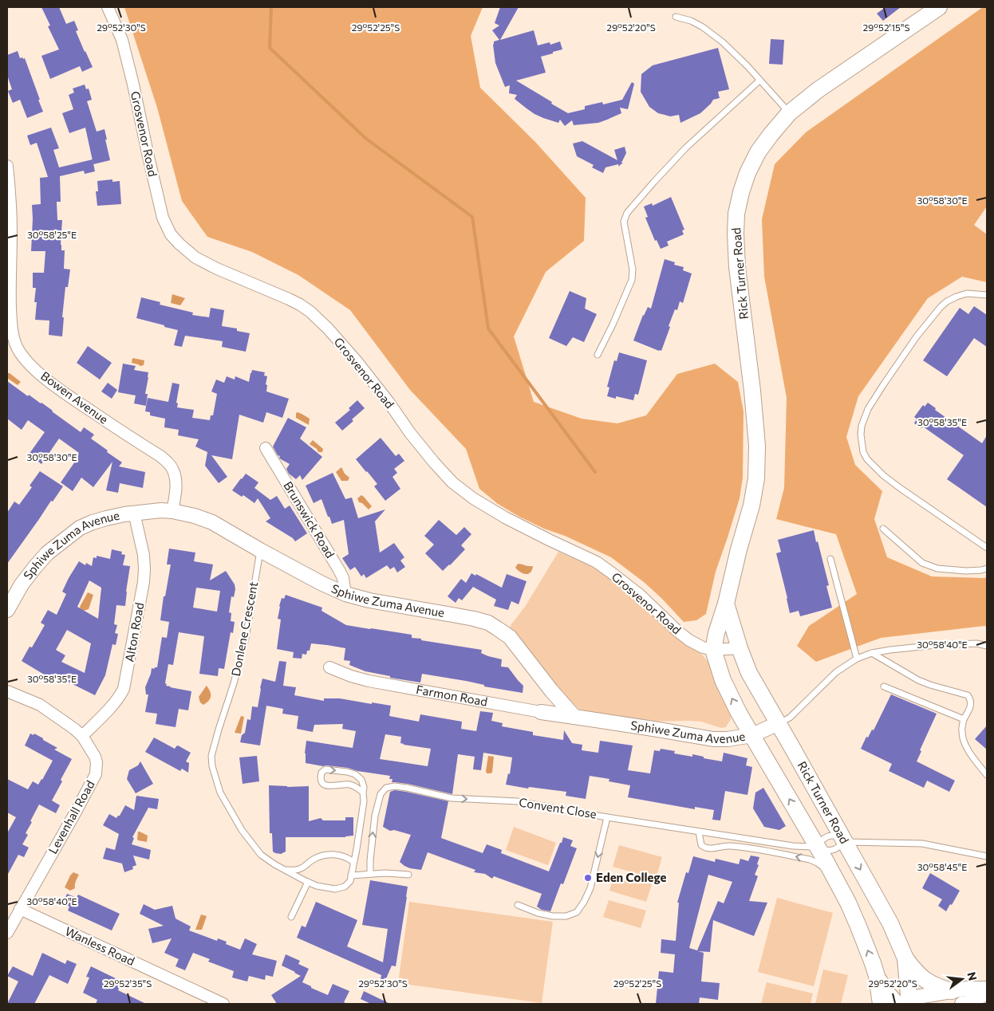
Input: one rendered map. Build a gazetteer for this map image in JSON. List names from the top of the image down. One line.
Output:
{"streets":{"main road":["Rick Turner Road"],"street":["Grosvenor Road","Bowen Avenue","Brunswick Road","Sphiwe Zuma Avenue","Alton Road","Farmon Road","Levenhall Road","Wanless Road"],"lane":["Donlene Crescent","Convent Close"]},"crossings":[["Grosvenor Road","Rick Turner Road"],["Rick Turner Road","Sphiwe Zuma Avenue"],["Rick Turner Road","Convent Close"],["Bowen Avenue","Sphiwe Zuma Avenue"],["Brunswick Road","Sphiwe Zuma Avenue"],["Sphiwe Zuma Avenue","Donlene Crescent"],["Sphiwe Zuma Avenue","Alton Road"],["Sphiwe Zuma Avenue","Farmon Road"],["Alton Road","Levenhall Road"],["Levenhall Road","Wanless Road"]],"places":["Eden College"],"north":"right","coordinates":["29°52'30\"S","29°52'25\"S","29°52'20\"S","29°52'15\"S","30°58'30\"E","30°58'25\"E","30°58'35\"E","30°58'40\"E","30°58'45\"E","29°52'35\"S"]}
